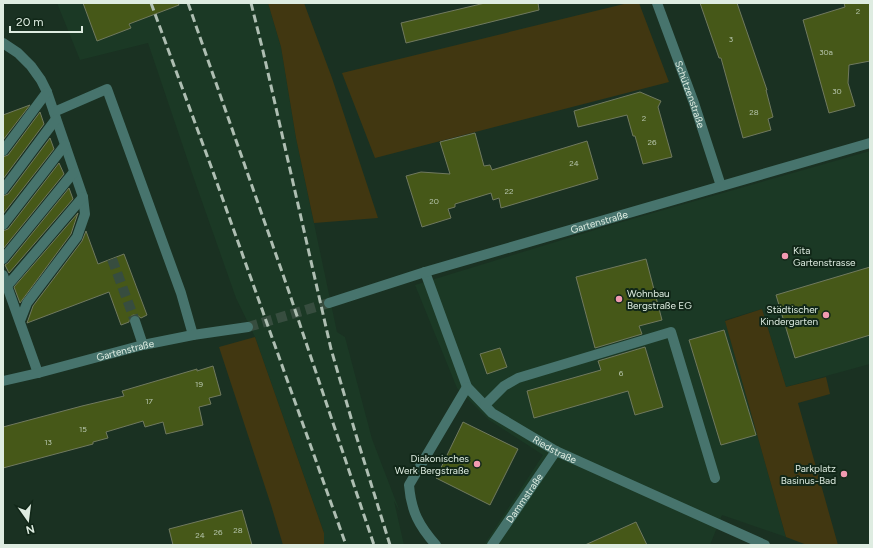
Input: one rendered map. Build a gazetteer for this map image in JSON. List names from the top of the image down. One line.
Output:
{"streets":{"street":["Schützenstraße","Gartenstraße","Riedstraße","Dammstraße"]},"crossings":[["Schützenstraße","Gartenstraße"],["Gartenstraße","Riedstraße"],["Riedstraße","Dammstraße"]],"places":["Kita Gartenstrasse","Wohnbau Bergstraße EG","Städtischer Kindergarten","Diakonisches Werk Bergstraße","Parkplatz Basinus-Bad"],"house_numbers":["2","3","30a","30","28","2","26","24","22","20","6","19","17","15","13","28","26","24"],"scale_bar":"20 m","north":"bottom"}
